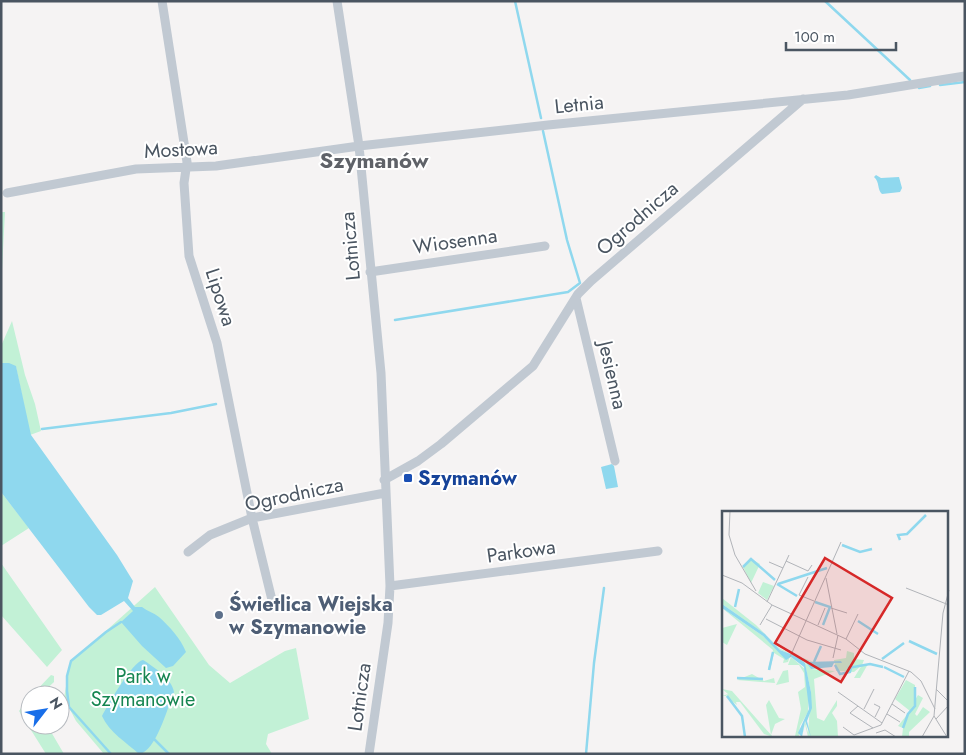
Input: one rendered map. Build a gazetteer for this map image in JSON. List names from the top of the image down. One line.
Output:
{"streets":{"street":["Letnia","Mostowa","Ogrodnicza","Wiosenna","Lotnicza","Lipowa","Jesienna","Parkowa"]},"crossings":[["Letnia","Mostowa"],["Letnia","Ogrodnicza"],["Letnia","Lotnicza"],["Mostowa","Lotnicza"],["Mostowa","Lipowa"],["Ogrodnicza","Lotnicza"],["Ogrodnicza","Lipowa"],["Ogrodnicza","Jesienna"],["Wiosenna","Lotnicza"],["Lotnicza","Parkowa"]],"districts":["Szymanów"],"parks":["Park w Szymanowie"],"places":{"transit":["Szymanów"],"other":["Świetlica Wiejska w Szymanowie"]},"scale_bar":"100 m","north":"top right"}
